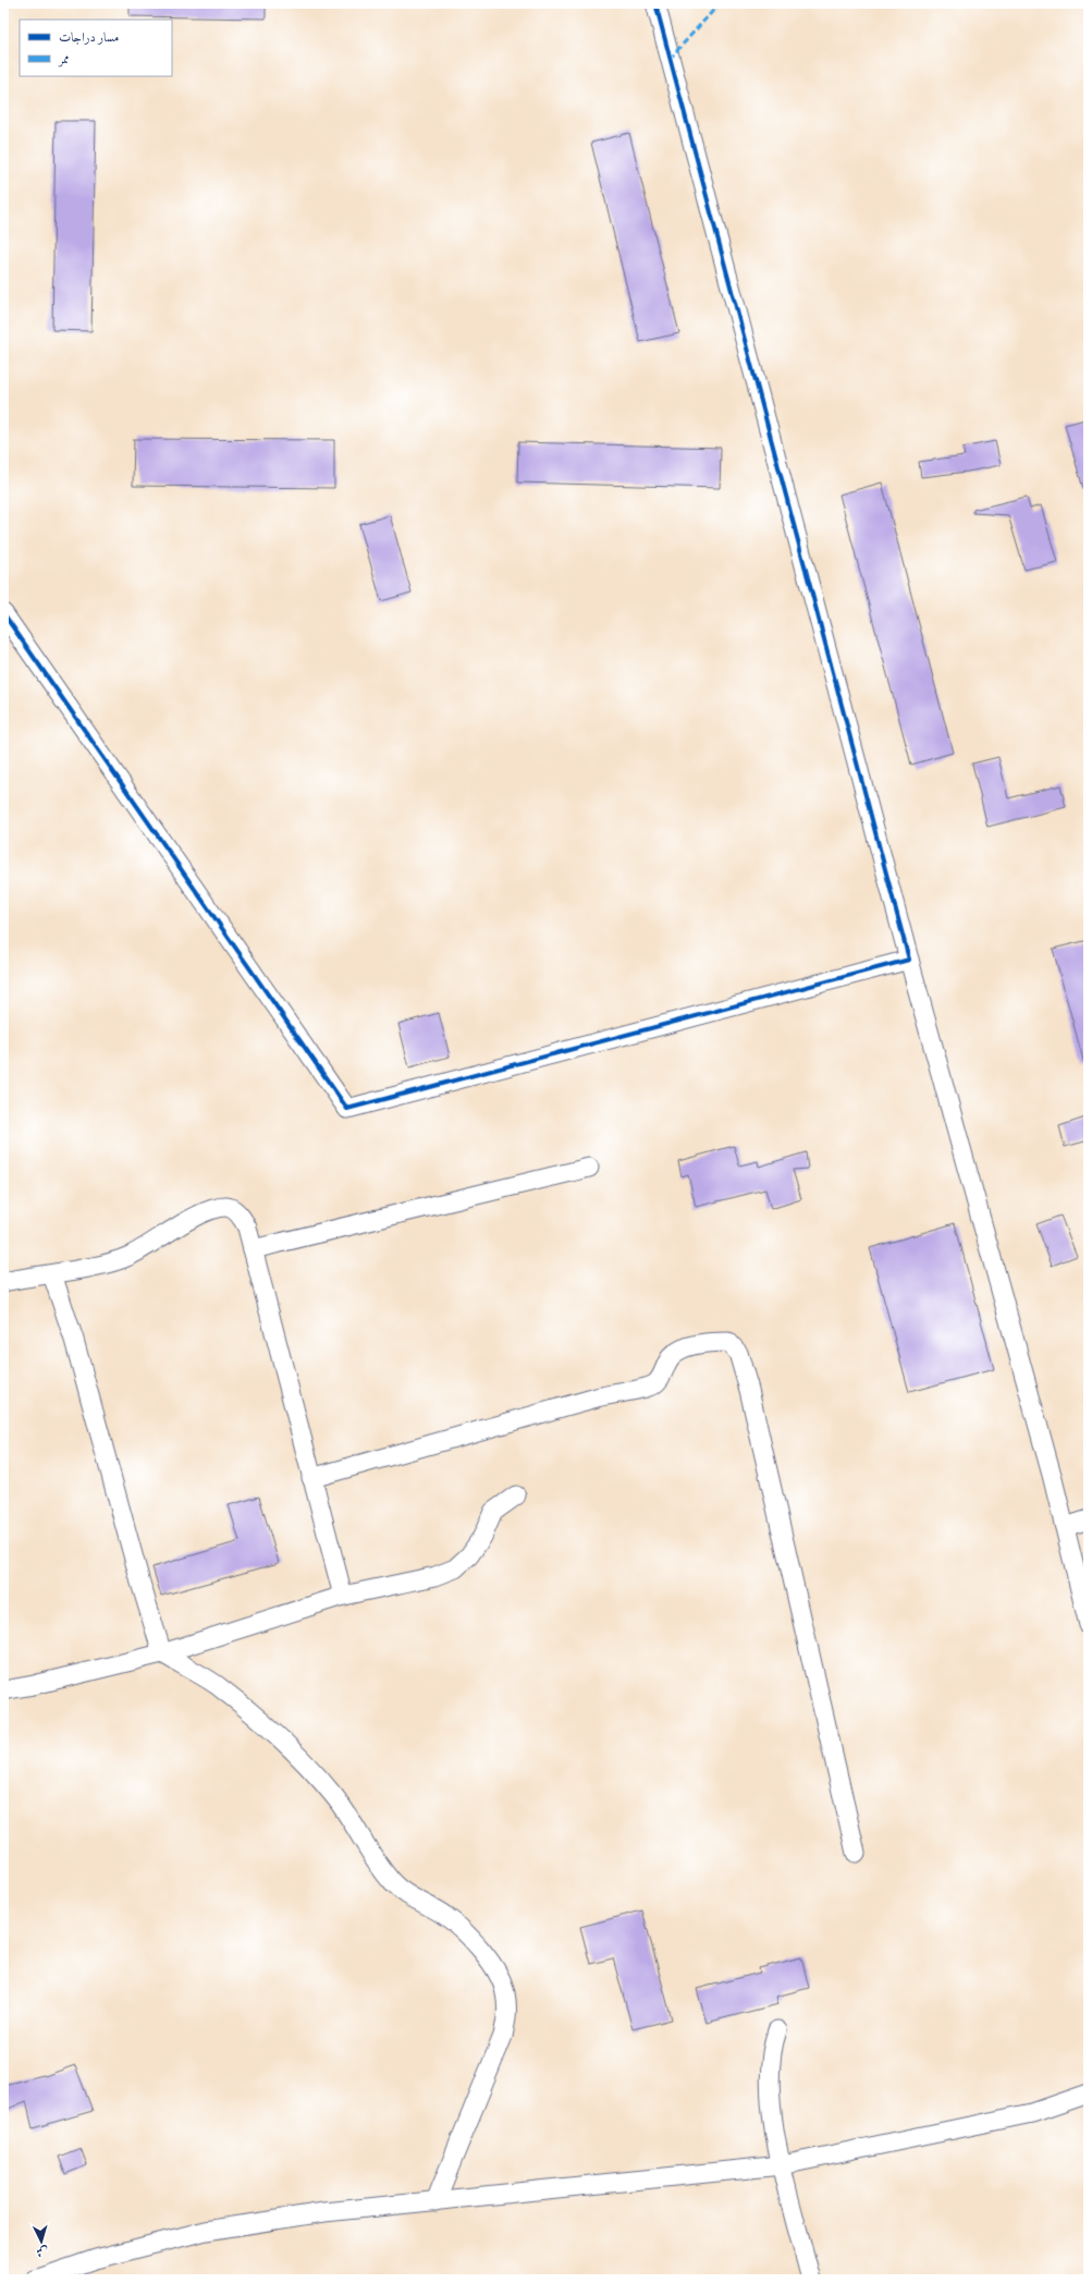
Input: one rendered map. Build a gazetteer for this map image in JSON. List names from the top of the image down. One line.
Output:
{"legend":["مسار دراجات","ممر"],"north":"bottom"}
